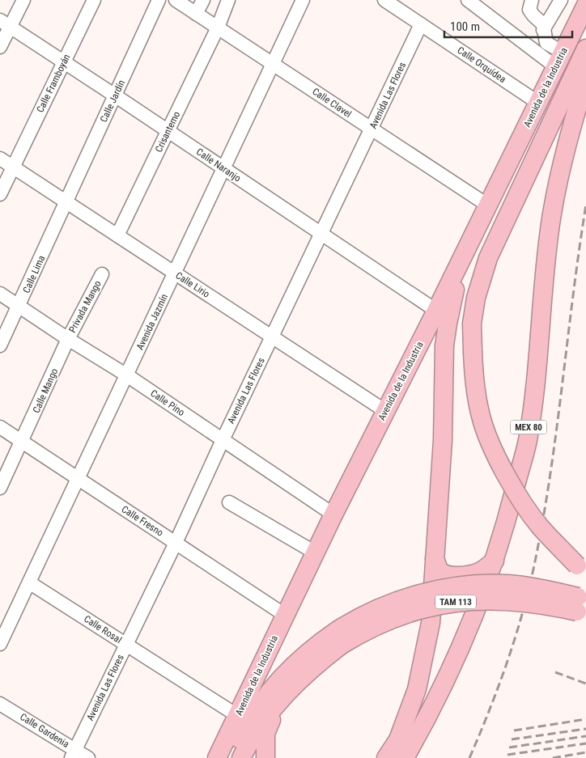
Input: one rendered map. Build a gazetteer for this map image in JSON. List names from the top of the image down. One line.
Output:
{"streets":{"highway":["Avenida de la Industria","MEX 80","TAM 113"],"street":["Calle Orquídea","Calle Framboyán","Avenida Las Flores","Calle Jardín","Calle Clavel","Crisantemo","Calle Naranjo","Calle Lima","Calle Lirio","Privada Mango","Avenida Jazmín","Calle Mango","Calle Pino","Calle Fresno","Calle Rosal","Calle Gardenia"]},"crossings":[["Calle Orquídea","Avenida de la Industria"],["Calle Orquídea","Avenida Las Flores"],["Calle Framboyán","Calle Naranjo"],["Calle Framboyán","Calle Lirio"],["Avenida de la Industria","Calle Clavel"],["Avenida de la Industria","Calle Naranjo"],["Avenida de la Industria","Calle Lirio"],["Avenida de la Industria","Calle Pino"],["Avenida de la Industria","Calle Fresno"],["Avenida de la Industria","Calle Rosal"],["Avenida Las Flores","Calle Clavel"],["Avenida Las Flores","Calle Naranjo"],["Avenida Las Flores","Calle Lirio"],["Avenida Las Flores","Calle Pino"],["Avenida Las Flores","Calle Fresno"],["Avenida Las Flores","Calle Rosal"],["Avenida Las Flores","Calle Gardenia"],["Calle Jardín","Calle Naranjo"],["Calle Jardín","Calle Lima"],["Calle Jardín","Calle Lirio"],["Calle Clavel","Crisantemo"],["Calle Clavel","Avenida Jazmín"],["Crisantemo","Calle Naranjo"],["Crisantemo","Calle Lirio"],["Calle Naranjo","Avenida Jazmín"],["Calle Lima","Calle Lirio"],["Calle Lima","Calle Pino"],["Calle Lirio","Avenida Jazmín"],["Privada Mango","Calle Mango"],["Privada Mango","Calle Pino"],["Avenida Jazmín","Calle Pino"],["Avenida Jazmín","Calle Fresno"],["Avenida Jazmín","Calle Rosal"],["Calle Mango","Calle Pino"],["Calle Mango","Calle Fresno"]],"scale_bar":"100 m"}
